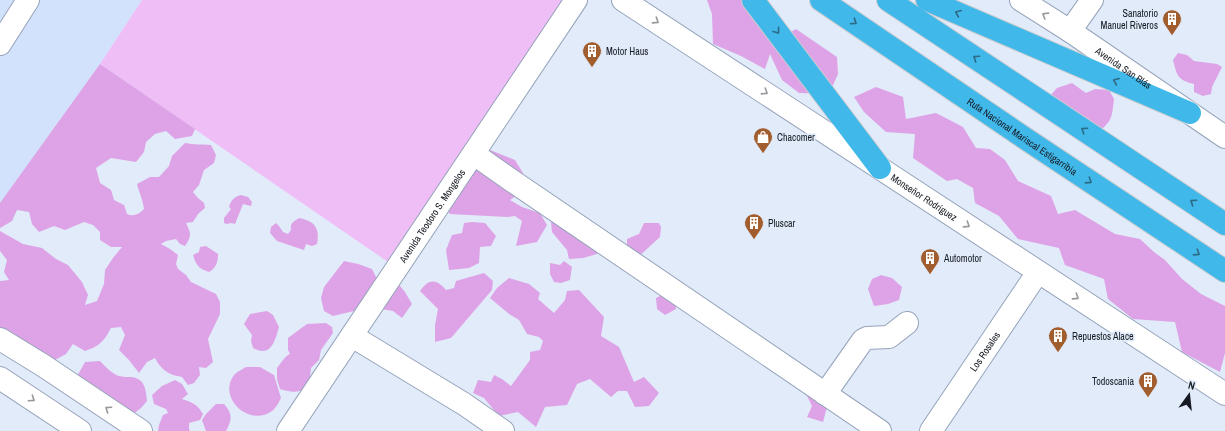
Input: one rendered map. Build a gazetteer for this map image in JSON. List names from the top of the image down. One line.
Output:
{"streets":{"highway":["Ruta Nacional Mariscal Estigarribia"],"street":["Avenida San Blás","Monseñor Rodríguez","Avenida Teodoro S. Mongelos","Los Rosales"]},"crossings":[["Monseñor Rodríguez","Los Rosales"]],"one_way":["Monseñor Rodríguez"],"places":{"building":["Sanatorio Manuel Riveros","Motor Haus","Pluscar","Automotor","Repuestos Alace","Todoscania"],"shop":["Chacomer"]},"north":"top"}
